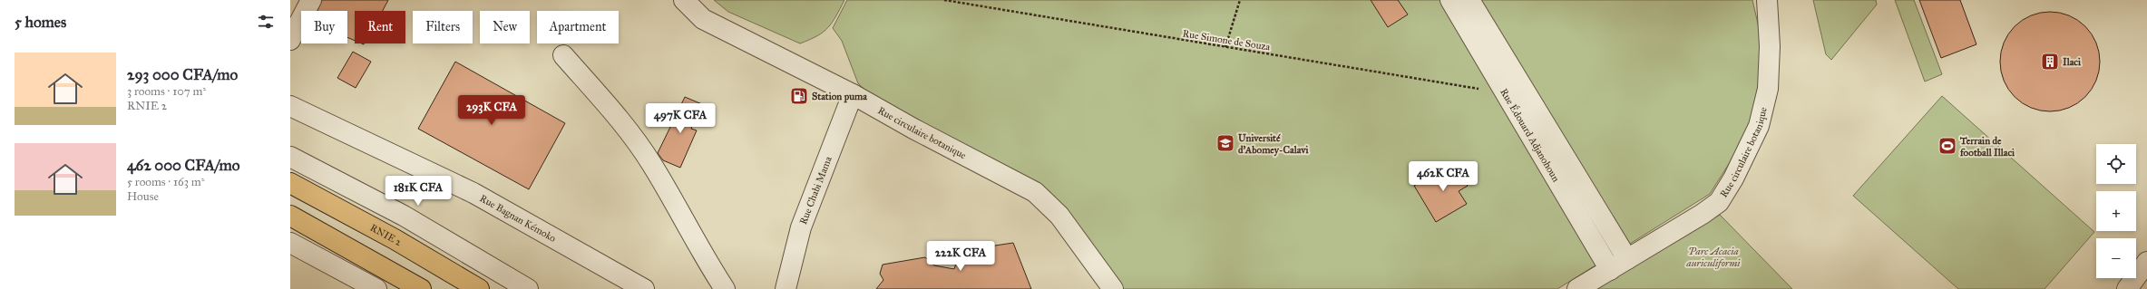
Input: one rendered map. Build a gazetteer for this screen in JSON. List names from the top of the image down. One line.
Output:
{"streets":{"highway":["RNIE 2"],"street":["Rue circulaire botanique","Rue Édouard Adjanohoun","Rue Chabi Mama","Rue Bagnan Kémoko"],"path":["Rue Simone de Souza"]},"crossings":[["Rue Simone de Souza","Rue Édouard Adjanohoun"],["Rue circulaire botanique","Rue Édouard Adjanohoun"],["Rue circulaire botanique","Rue Chabi Mama"]],"parks":["Parc Acacia auriculiformi"],"places":{"building":["Ilaci"],"fuel station":["Station puma"],"school or university":["Université d'Abomey-Calavi"],"sports":["Terrain de football Illaci"]},"page":{"heading":"5 homes","chip":["Buy","Rent","Filters","New","Apartment"],"list":[{"name":"293 000 CFA/mo","note":"3 rooms · 107 m² · RNIE 2"},{"name":"462 000 CFA/mo","note":"5 rooms · 163 m² · House"}],"price":["293K CFA","497K CFA","462K CFA","181K CFA","222K CFA"],"map_buttons":["+","−"]}}
